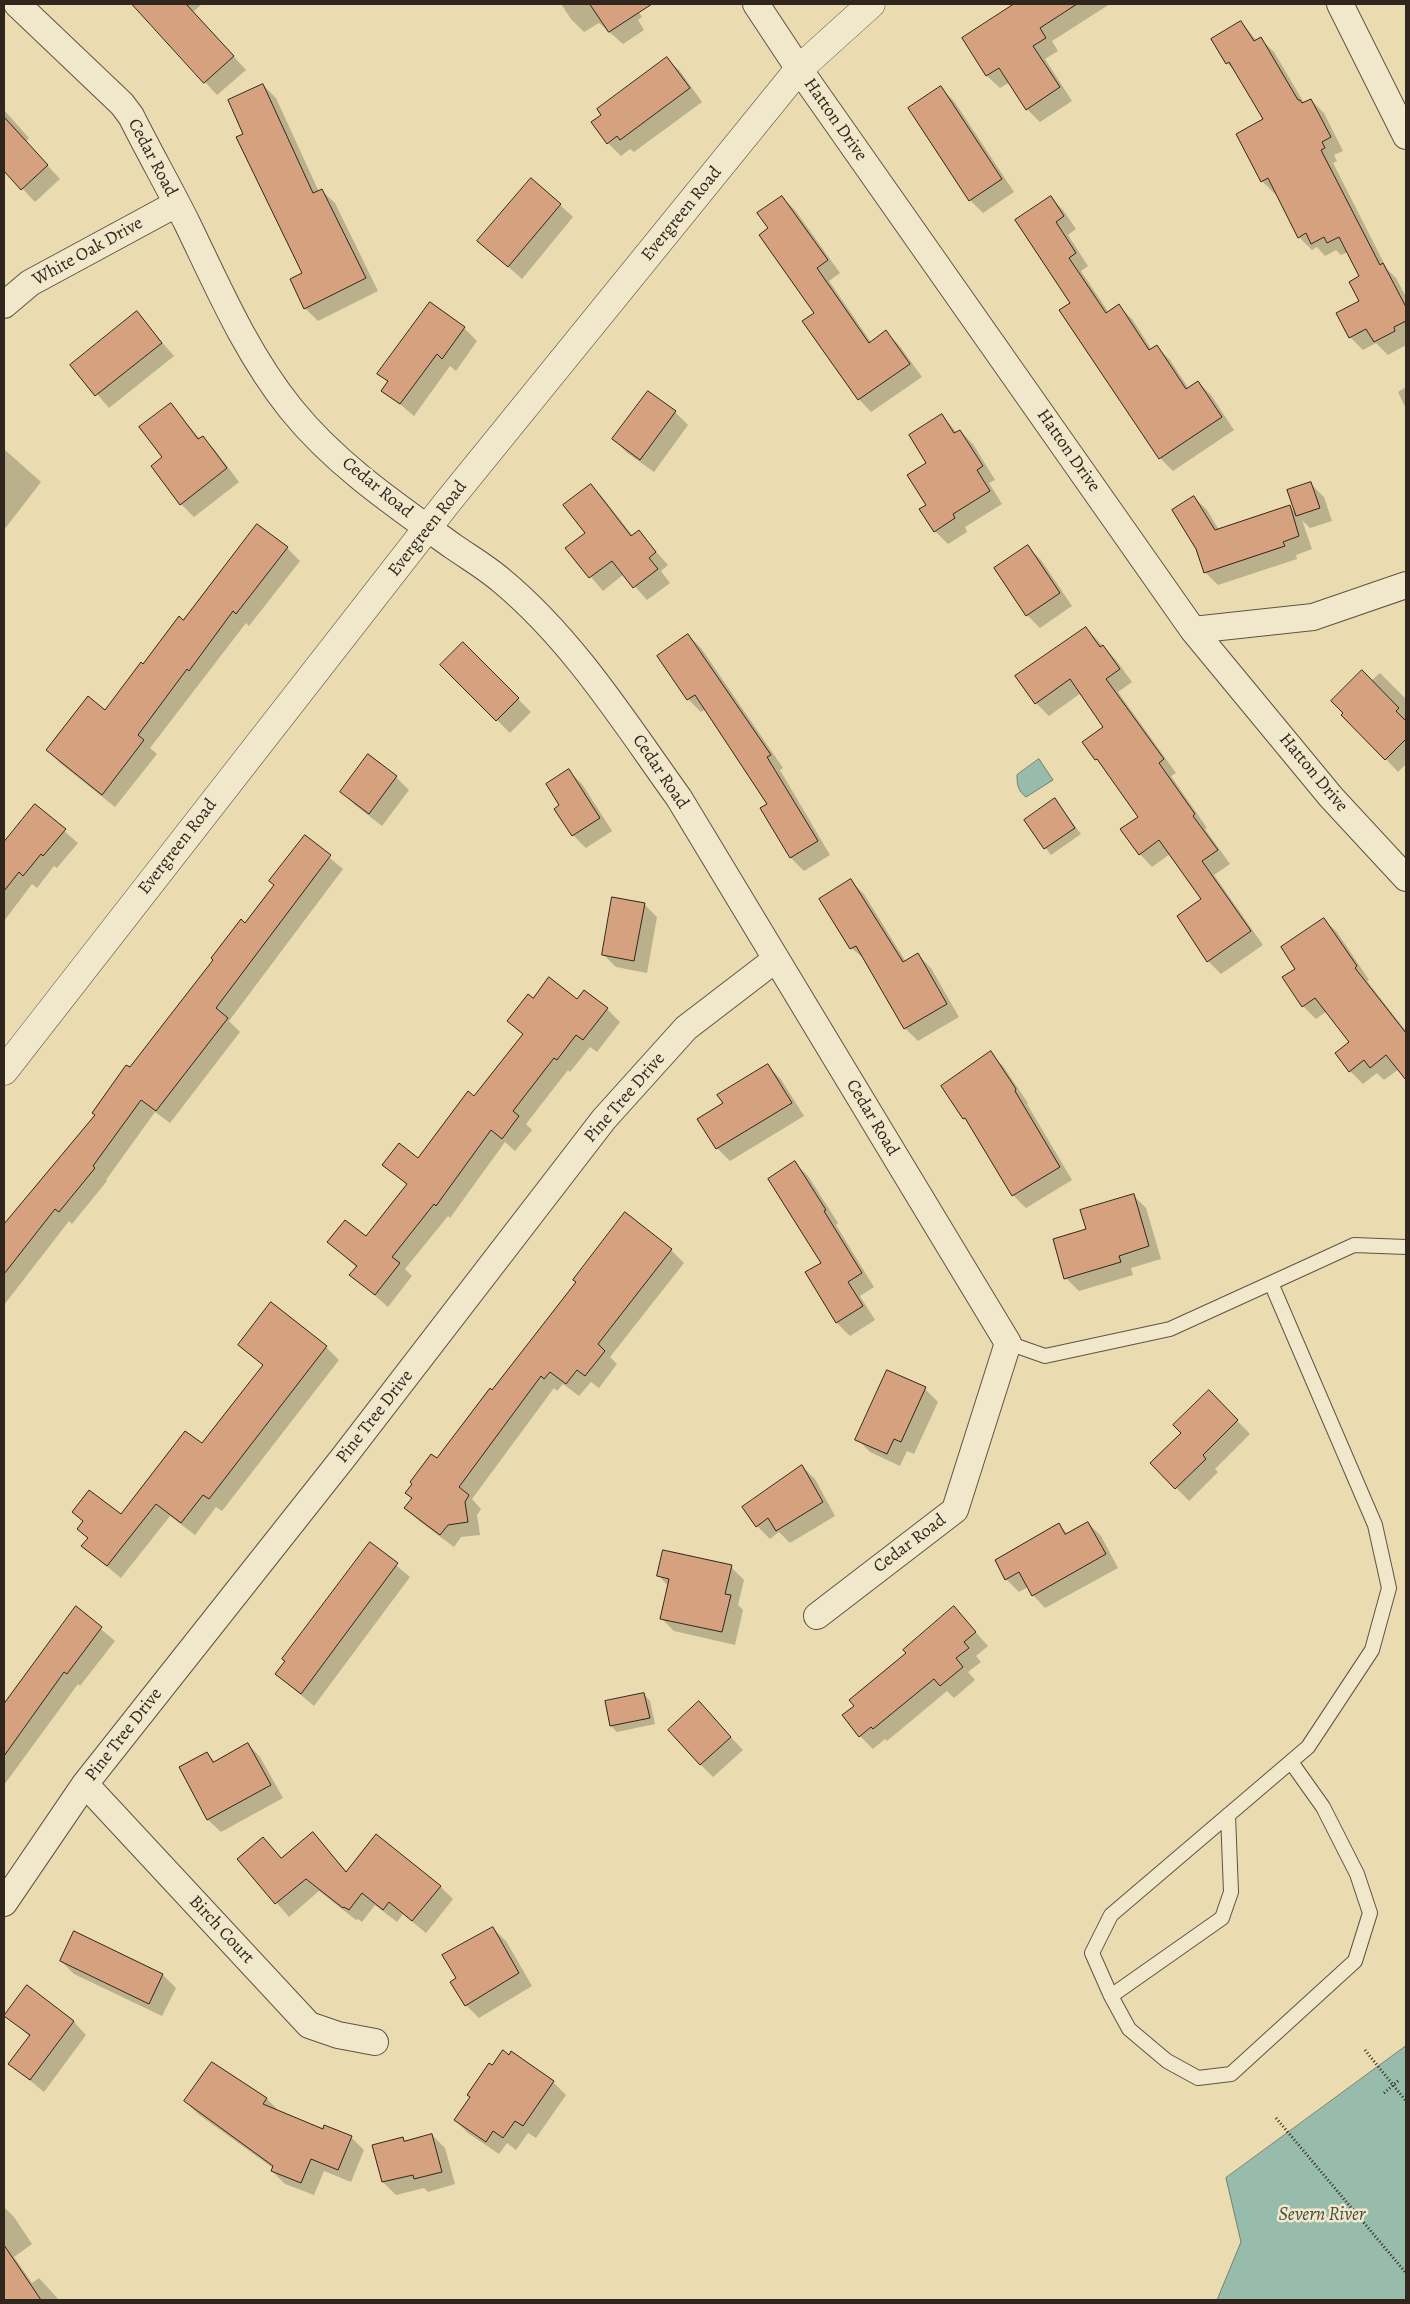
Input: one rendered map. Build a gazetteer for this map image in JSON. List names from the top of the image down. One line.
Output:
{"streets":{"street":["Hatton Drive","Cedar Road","Evergreen Road","White Oak Drive","Pine Tree Drive","Birch Court"]},"crossings":[["Hatton Drive","Evergreen Road"],["Cedar Road","Evergreen Road"],["Cedar Road","White Oak Drive"],["Cedar Road","Pine Tree Drive"],["Pine Tree Drive","Birch Court"]],"water":["Severn River"]}
